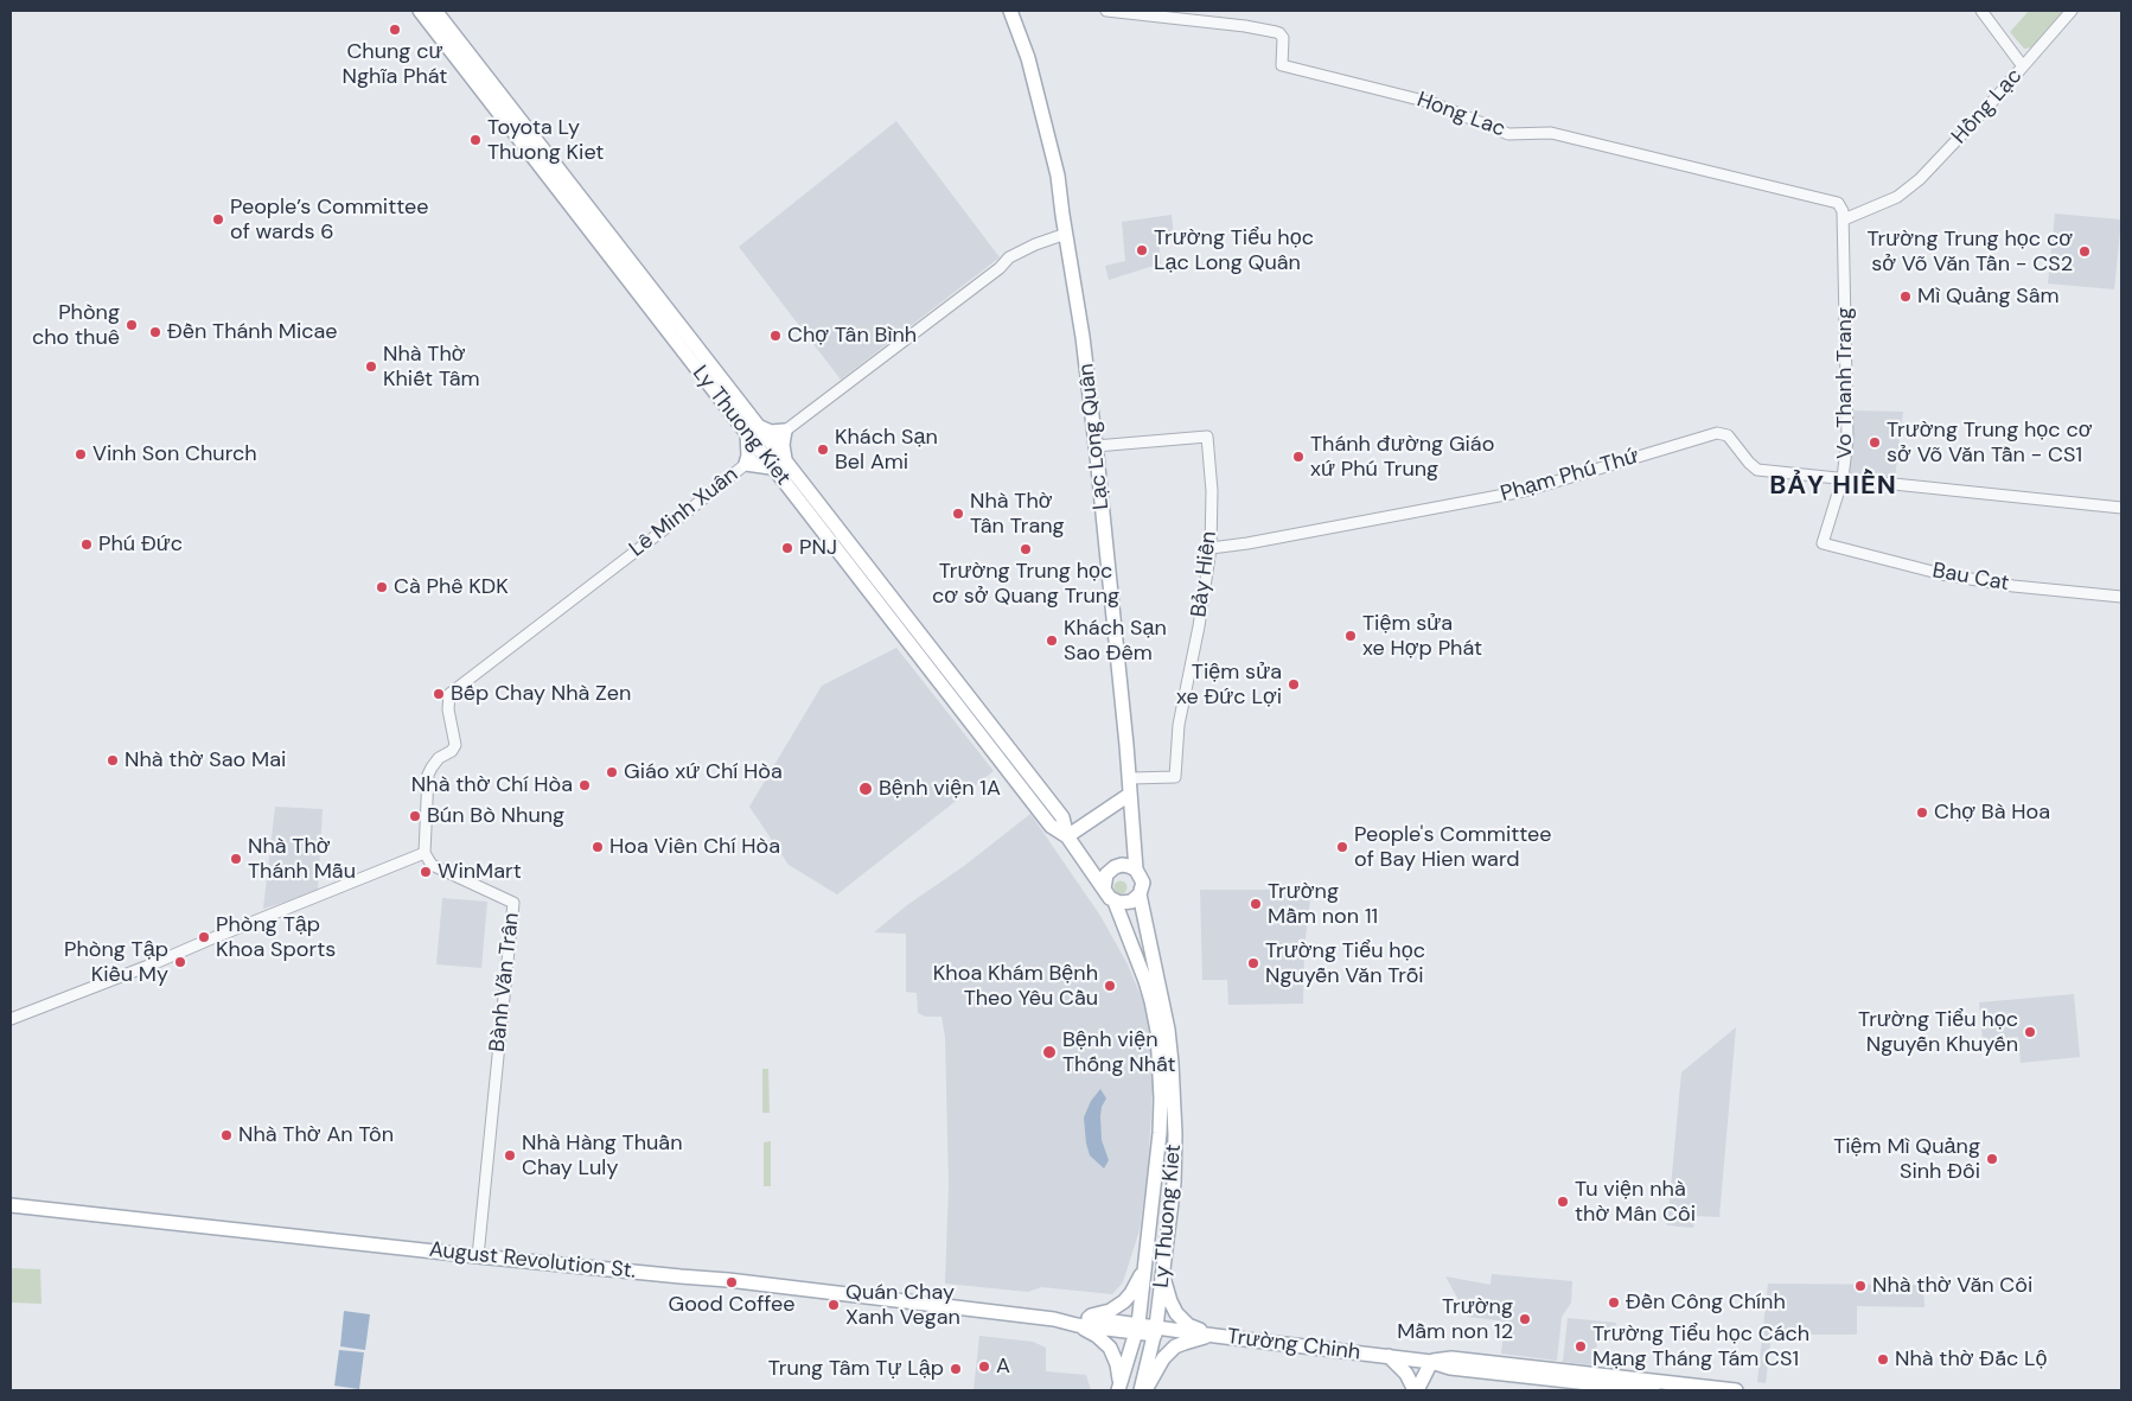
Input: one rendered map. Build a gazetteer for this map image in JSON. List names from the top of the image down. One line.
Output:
{"streets":{"main road":["Ly Thuong Kiet","Lạc Long Quân","August Revolution St.","Trường Chinh"],"street":["Hồng Lạc","Hong Lac","Vo Thanh Trang","Phạm Phú Thứ","Lê Minh Xuân","Bảy Hiền","Bau Cat","Bành Văn Trân"]},"crossings":[["Hồng Lạc","Hong Lac"],["Hồng Lạc","Vo Thanh Trang"],["Hong Lac","Vo Thanh Trang"],["Vo Thanh Trang","Phạm Phú Thứ"],["Vo Thanh Trang","Bau Cat"],["Ly Thuong Kiet","Lạc Long Quân"],["Ly Thuong Kiet","Lê Minh Xuân"],["Ly Thuong Kiet","August Revolution St."],["Ly Thuong Kiet","Trường Chinh"],["Lạc Long Quân","Lê Minh Xuân"],["Lạc Long Quân","Bảy Hiền"],["Phạm Phú Thứ","Bảy Hiền"],["Lê Minh Xuân","Bành Văn Trân"],["Bành Văn Trân","August Revolution St."],["August Revolution St.","Trường Chinh"]],"districts":["BẢY HIỀN"],"places":["Chung cư Nghĩa Phát","Toyota Ly Thuong Kiet","People’s Committee of wards 6","Trường Tiểu học Lạc Long Quân","Trường Trung học cơ sở Võ Văn Tần - CS2","Mì Quảng Sâm","Phòng cho thuê","Đền Thánh Micae","Chợ Tân Bình","Nhà Thờ Khiết Tâm","Trường Trung học cơ sở Võ Văn Tần - CS1","Khách Sạn Bel Ami","Vinh Son Church","Thánh đường Giáo xứ Phú Trung","Nhà Thờ Tân Trang","Phú Đức","PNJ","Trường Trung học cơ sở Quang Trung","Cà Phê KDK","Tiệm sửa xe Hợp Phát","Khách Sạn Sao Đêm","Tiệm sửa xe Đức Lợi","Bếp Chay Nhà Zen","Nhà thờ Sao Mai","Giáo xứ Chí Hòa","Nhà thờ Chí Hòa","Bệnh viện 1A","Chợ Bà Hoa","Bún Bò Nhung","Hoa Viên Chí Hòa","People's Committee of Bay Hien ward","Nhà Thờ Thánh Mẫu","WinMart","Trường Mầm non 11","Phòng Tập Khoa Sports","Phòng Tập Kiều My","Trường Tiểu học Nguyễn Văn Trỗi","Khoa Khám Bệnh Theo Yêu Cầu","Trường Tiểu học Nguyễn Khuyến","Bệnh viện Thống Nhất","Nhà Thờ An Tôn","Nhà Hàng Thuần Chay Luly","Tiệm Mì Quảng Sinh Đôi","Tu viện nhà thờ Mân Côi","Good Coffee","Nhà thờ Văn Côi","Đền Công Chính","Quán Chay Xanh Vegan","Trường Mầm non 12","Trường Tiểu học Cách Mạng Tháng Tám CS1","Nhà thờ Đắc Lộ","A","Trung Tâm Tự Lập"]}
